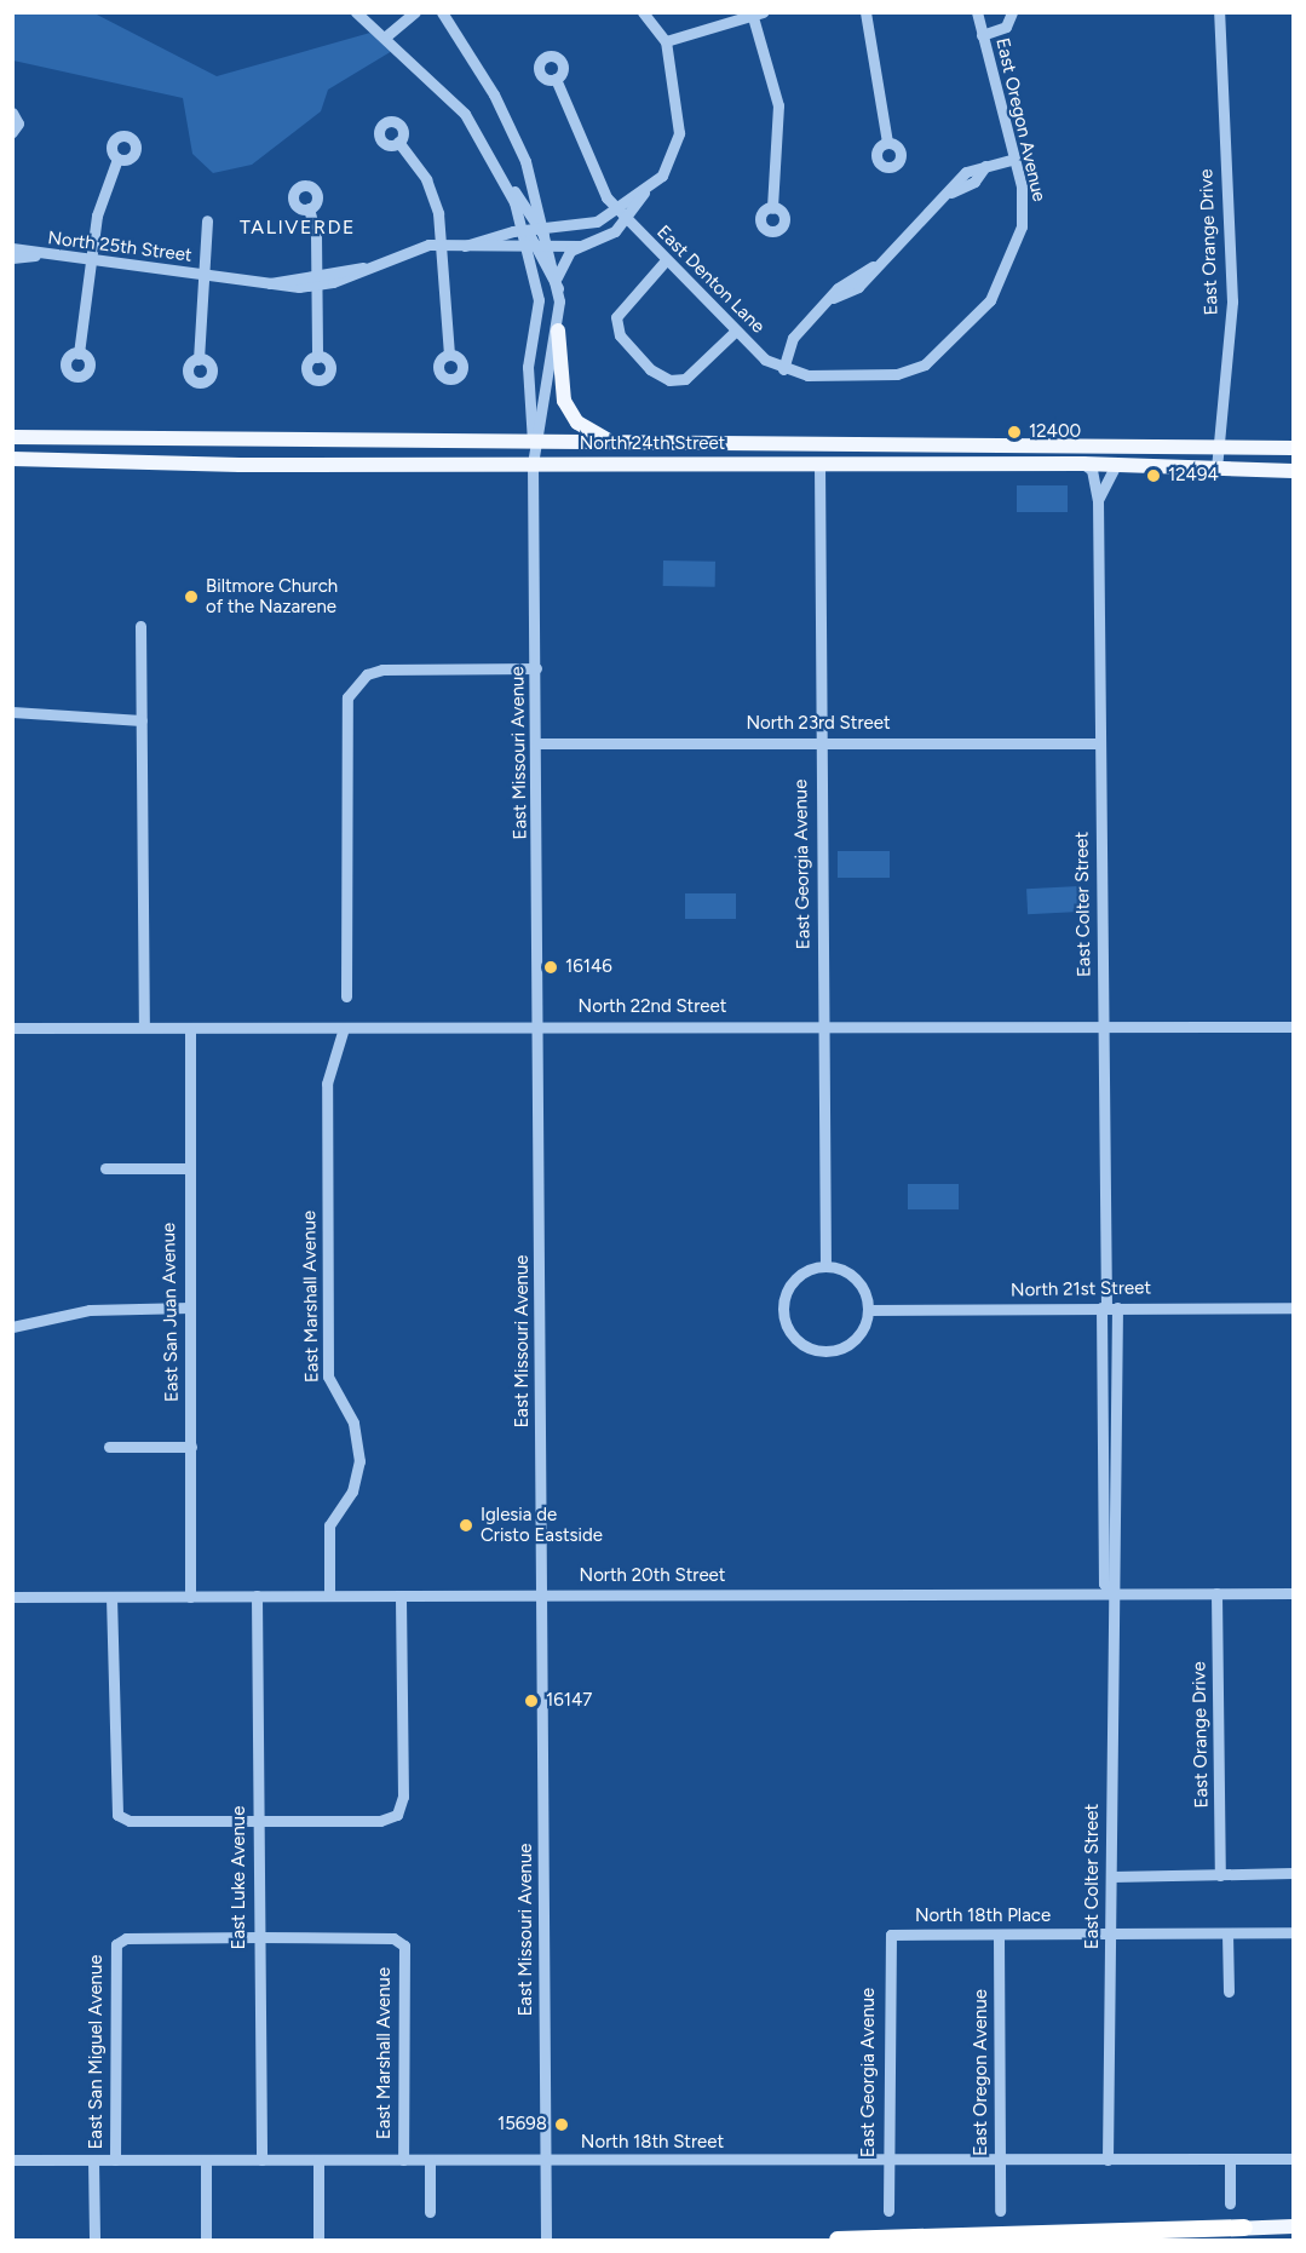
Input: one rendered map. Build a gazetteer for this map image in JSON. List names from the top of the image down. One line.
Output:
{"streets":{"main road":["North 24th Street"],"street":["East Oregon Avenue","East Orange Drive","North 25th Street","East Denton Lane","North 23rd Street","East Missouri Avenue","East Georgia Avenue","East Colter Street","North 22nd Street","North 21st Street","East Marshall Avenue","East San Juan Avenue","North 20th Street","East Luke Avenue","North 18th Place","East San Miguel Avenue","North 18th Street"]},"crossings":[["East Oregon Avenue","East Denton Lane"],["East Oregon Avenue","North 18th Place"],["East Oregon Avenue","North 18th Street"],["East Orange Drive","North 24th Street"],["East Orange Drive","North 20th Street"],["North 24th Street","East Missouri Avenue"],["North 24th Street","East Georgia Avenue"],["North 24th Street","East Colter Street"],["North 23rd Street","East Missouri Avenue"],["North 23rd Street","East Georgia Avenue"],["North 23rd Street","East Colter Street"],["East Missouri Avenue","North 22nd Street"],["East Missouri Avenue","North 20th Street"],["East Missouri Avenue","North 18th Street"],["East Georgia Avenue","North 22nd Street"],["East Georgia Avenue","North 21st Street"],["East Georgia Avenue","North 18th Place"],["East Georgia Avenue","North 18th Street"],["East Colter Street","North 22nd Street"],["East Colter Street","North 21st Street"],["East Colter Street","North 20th Street"],["East Colter Street","North 18th Place"],["East Colter Street","North 18th Street"],["North 22nd Street","East Marshall Avenue"],["North 22nd Street","East San Juan Avenue"],["East Marshall Avenue","North 20th Street"],["East Marshall Avenue","East Luke Avenue"],["East Marshall Avenue","East San Miguel Avenue"],["East Marshall Avenue","North 18th Street"],["East San Juan Avenue","North 20th Street"],["North 20th Street","East Luke Avenue"],["East Luke Avenue","East San Miguel Avenue"],["East Luke Avenue","North 18th Street"],["East San Miguel Avenue","North 18th Street"]],"districts":["TALIVERDE"],"places":["12400","12494","Biltmore Church of the Nazarene","16146","Iglesia de Cristo Eastside","16147","15698"]}
